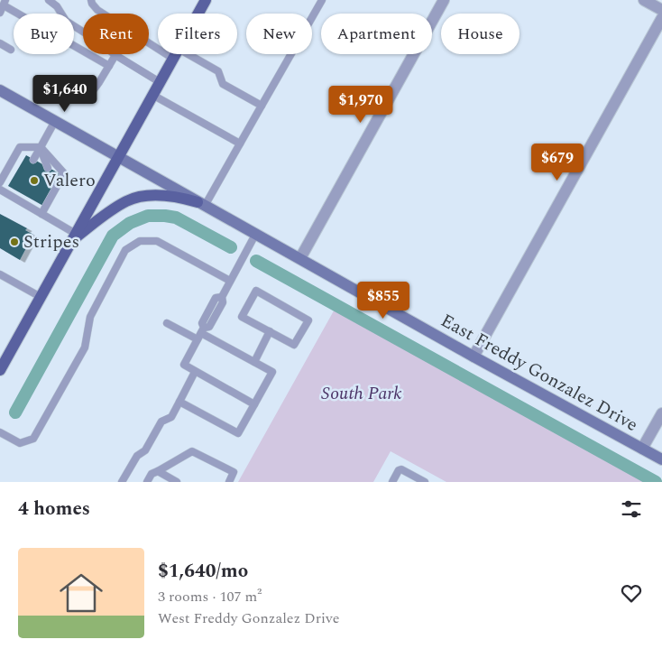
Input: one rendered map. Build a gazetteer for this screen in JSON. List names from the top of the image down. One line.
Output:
{"streets":{"main road":["East Freddy Gonzalez Drive"]},"parks":["South Park"],"places":["Valero","Stripes"],"page":{"chip":["Buy","Rent","Filters","New","Apartment","House"],"price":["$1,640","$1,970","$679","$855"],"heading":"4 homes","list":[{"name":"$1,640/mo","note":"3 rooms · 107 m² · West Freddy Gonzalez Drive"}]}}
